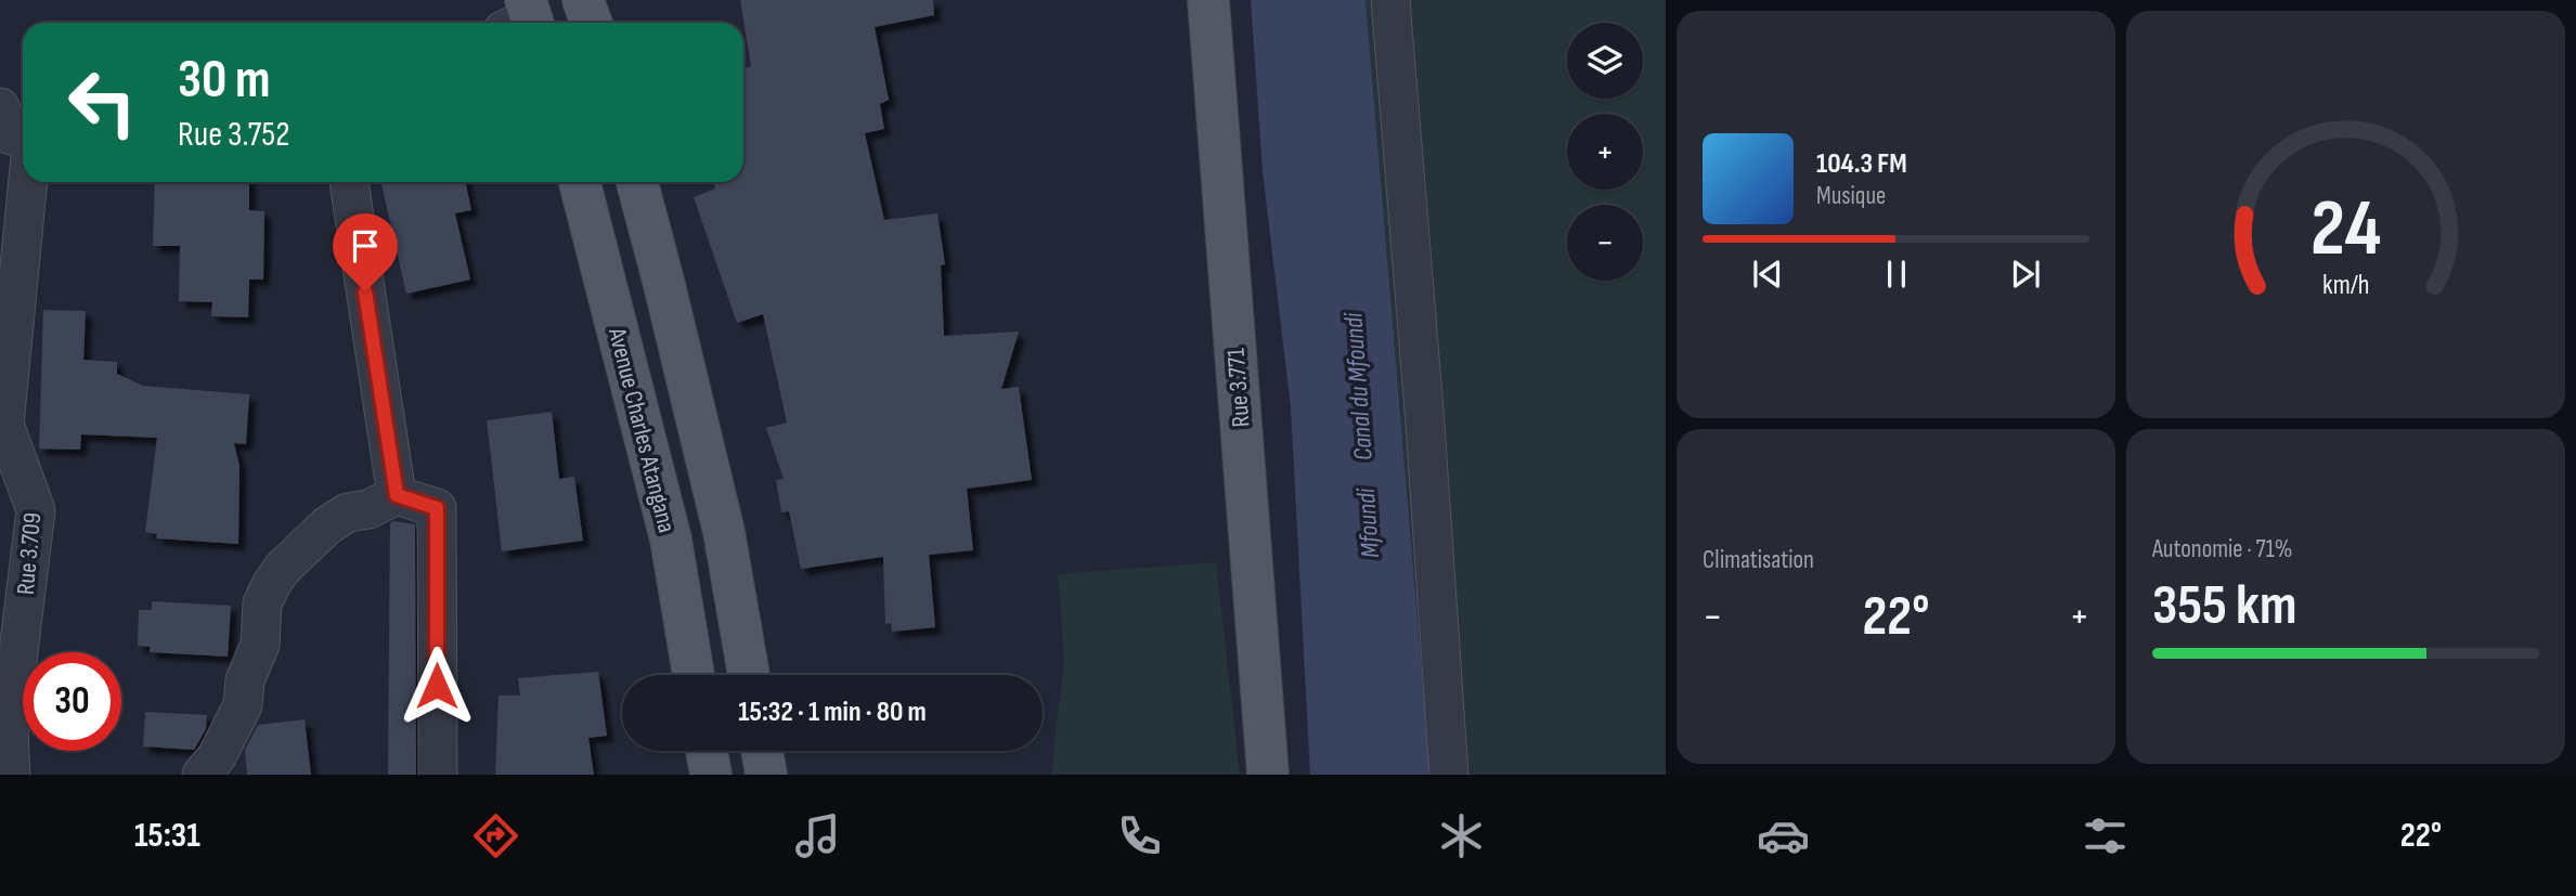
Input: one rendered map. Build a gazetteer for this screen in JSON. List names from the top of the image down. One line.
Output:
{"streets":{"main road":["Rue 3.771","Avenue Charles Atangana"],"street":["Rue 3.709"]},"water":["Canal du Mfoundi","Mfoundi"],"page":{"map_buttons":["+","−"],"turn":["30 m","Rue 3.752"],"song":["104.3 FM","Musique"],"tile":["Climatisation",["Autonomie · 71%","355 km"]],"heat":["−","22°","+"],"limit":"30","trip":"15:32 · 1 min · 80 m","tabs":["15:31","22°"],"gauge":["24","km/h"]}}
